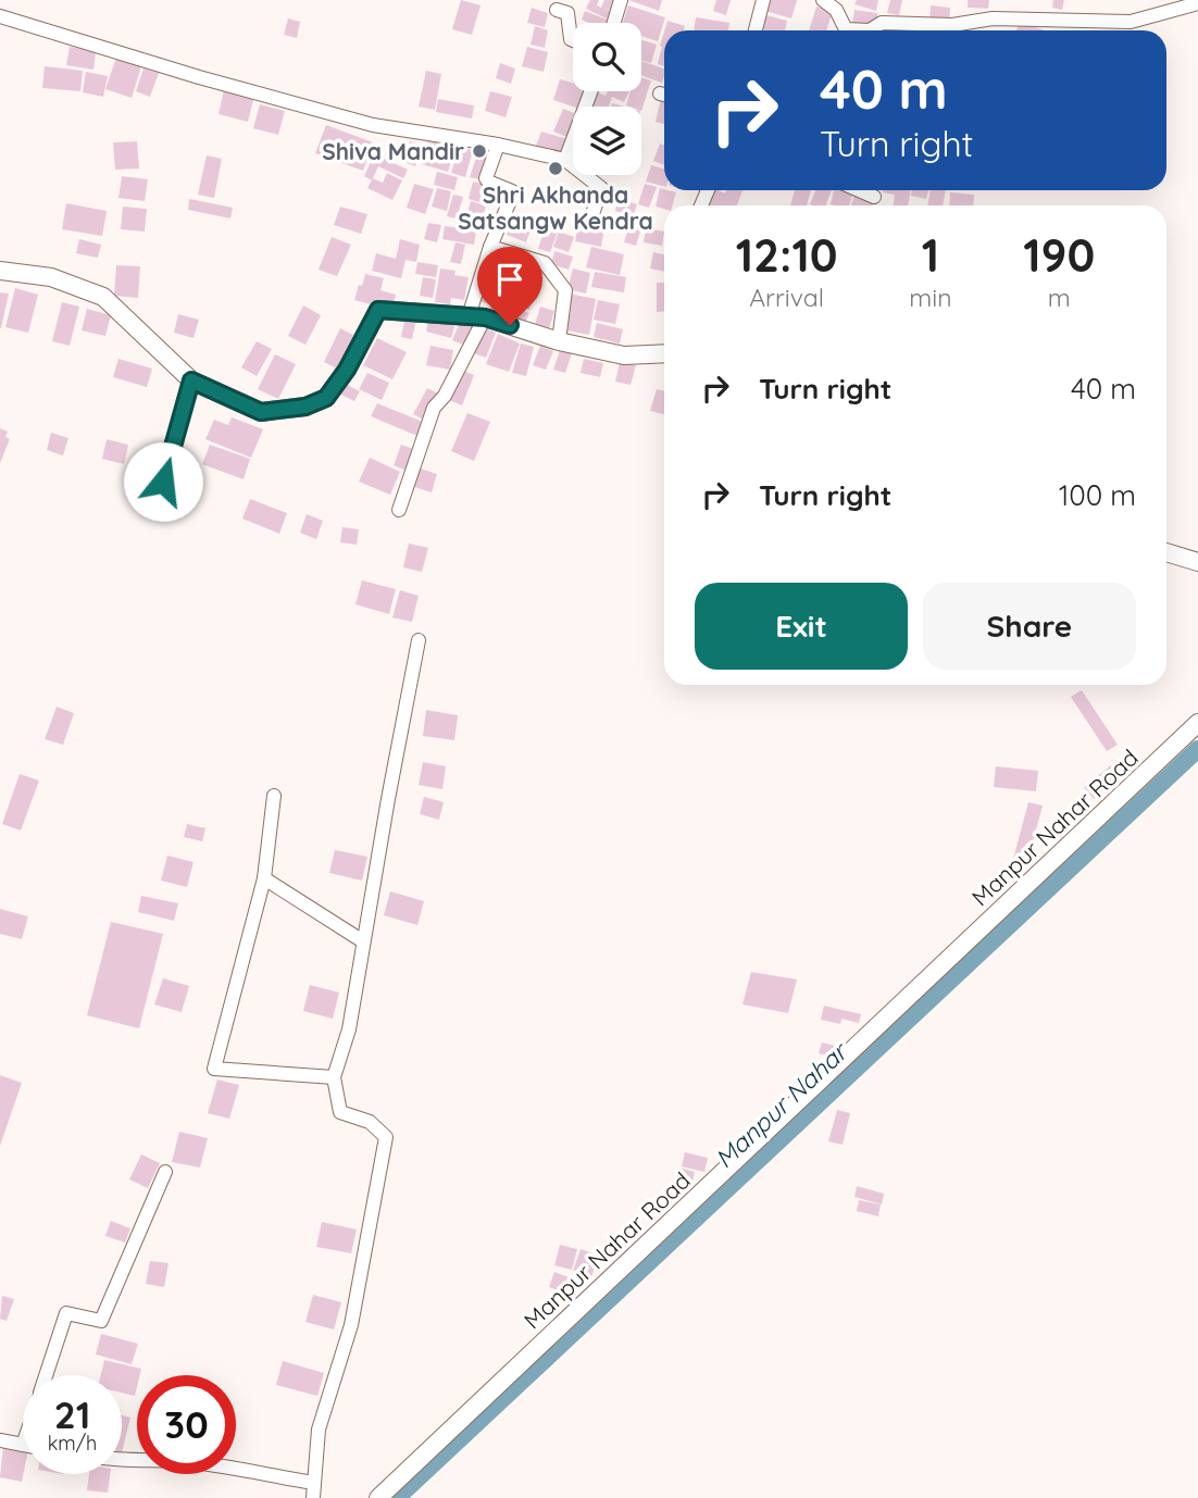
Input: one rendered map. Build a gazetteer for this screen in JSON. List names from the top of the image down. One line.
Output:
{"streets":{"street":["Manpur Nahar Road"]},"water":["Manpur Nahar"],"places":["Shiva Mandir","Shri Akhanda Satsangw Kendra"],"page":{"turn":["40 m","Turn right"],"eta":["12:10","Arrival","1","min","190","m"],"list":[{"name":"Turn right","value":"40 m"},{"name":"Turn right","value":"100 m"}],"buttons":["Exit","Share"],"speed":"21 km/h","limit":"30"}}
